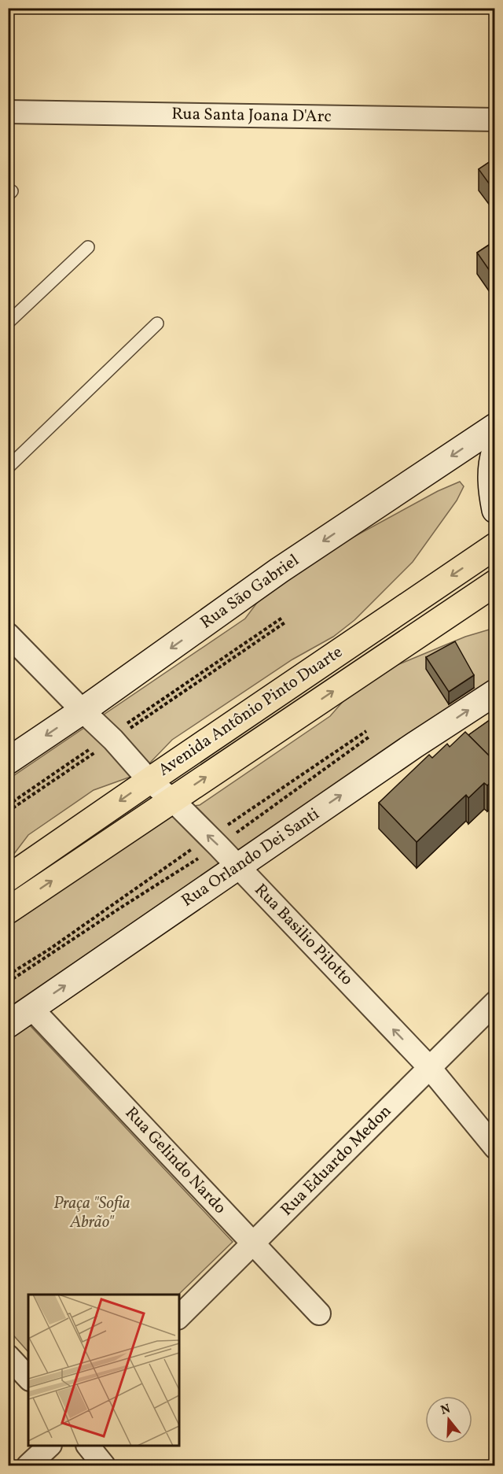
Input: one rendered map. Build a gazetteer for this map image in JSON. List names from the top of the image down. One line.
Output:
{"streets":{"main road":["Rua São Gabriel","Avenida Antônio Pinto Duarte","Rua Orlando Dei Santi"],"street":["Rua Santa Joana D'Arc","Rua Basilio Pilotto","Rua Gelindo Nardo","Rua Eduardo Medon"]},"crossings":[["Rua São Gabriel","Rua Basilio Pilotto"],["Avenida Antônio Pinto Duarte","Rua Basilio Pilotto"],["Rua Orlando Dei Santi","Rua Basilio Pilotto"],["Rua Orlando Dei Santi","Rua Gelindo Nardo"],["Rua Basilio Pilotto","Rua Eduardo Medon"],["Rua Gelindo Nardo","Rua Eduardo Medon"]],"one_way":["Rua São Gabriel","Rua Orlando Dei Santi","Rua Basilio Pilotto"],"parks":["Praça \"Sofia Abrão\""],"north":"top"}
